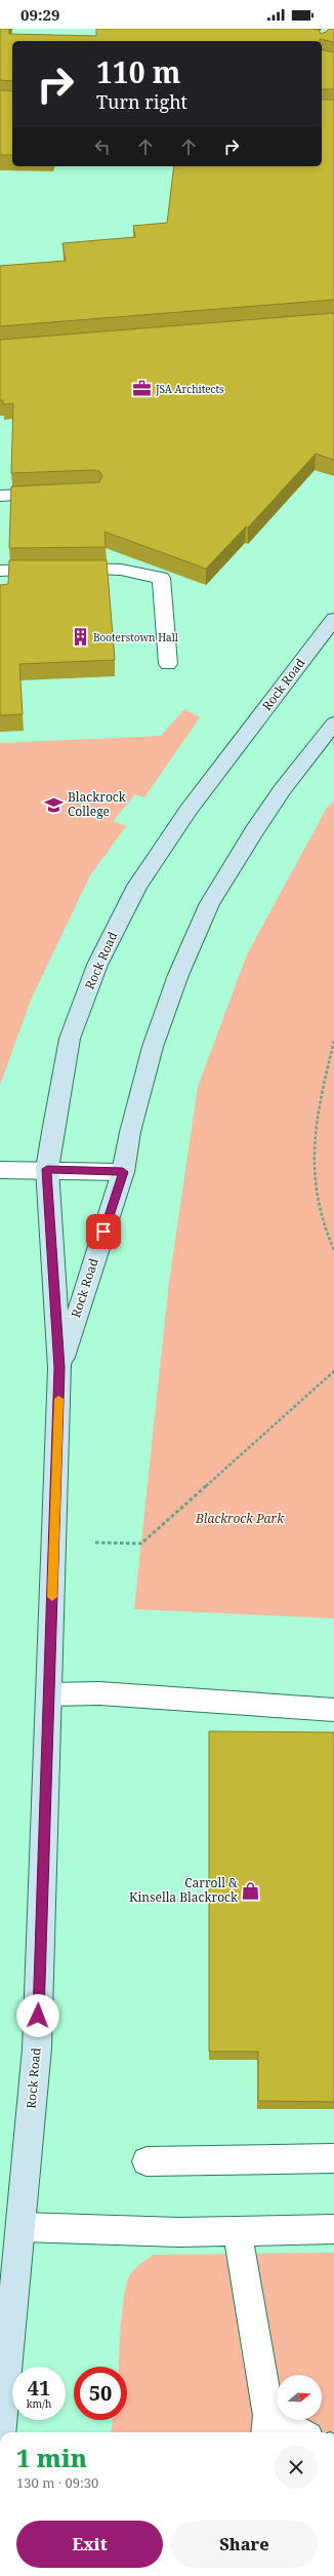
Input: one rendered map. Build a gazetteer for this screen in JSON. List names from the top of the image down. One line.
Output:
{"streets":{"main road":["Rock Road"]},"parks":["Blackrock Park"],"places":{"office":["JSA Architects"],"building":["Booterstown Hall"],"school or university":["Blackrock College"],"shop":["Carroll & Kinsella Blackrock"]},"north":"right","page":{"status":"09:29","turn":["110 m","Turn right"],"speed":"41 km/h","limit":"50","heading":["1 min","130 m · 09:30"],"buttons":["Exit","Share"]}}
